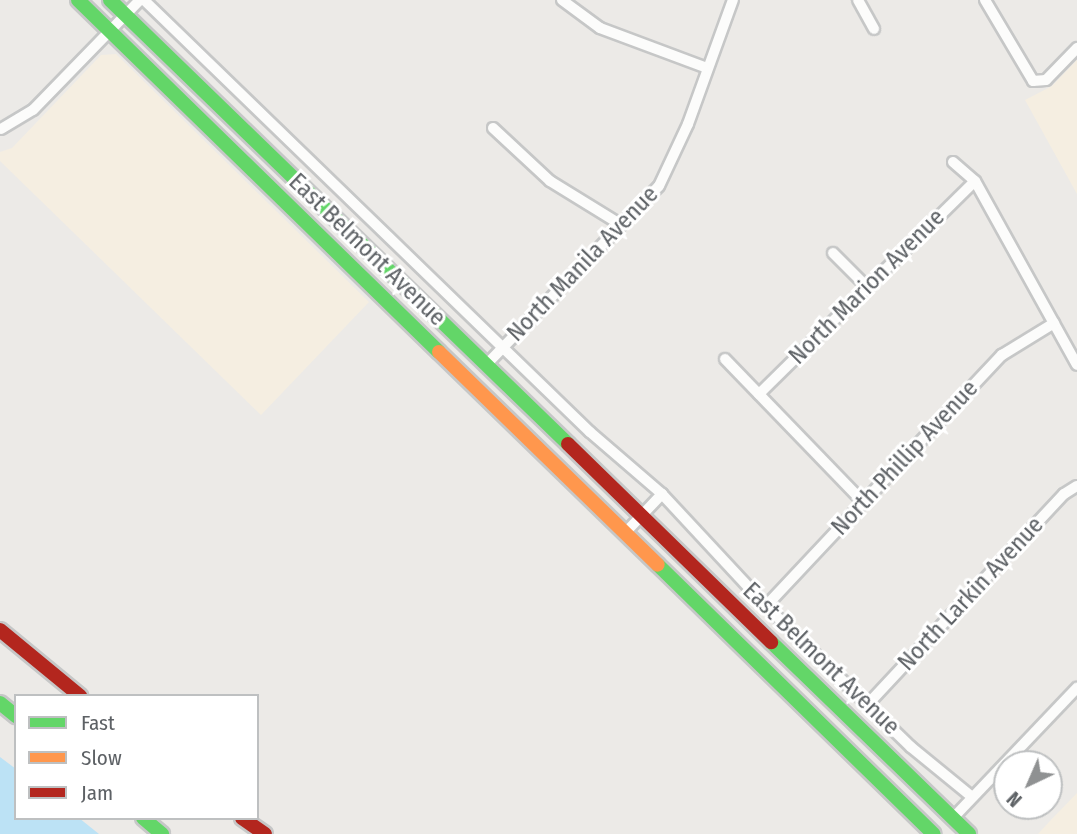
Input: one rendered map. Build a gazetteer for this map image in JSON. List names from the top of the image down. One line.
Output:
{"streets":{"main road":["East Belmont Avenue"],"street":["North Manila Avenue","North Marion Avenue","North Phillip Avenue","North Larkin Avenue"]},"crossings":[["East Belmont Avenue","North Manila Avenue"],["East Belmont Avenue","North Phillip Avenue"],["East Belmont Avenue","North Larkin Avenue"]],"legend":["Fast","Slow","Jam"],"north":"bottom left"}
